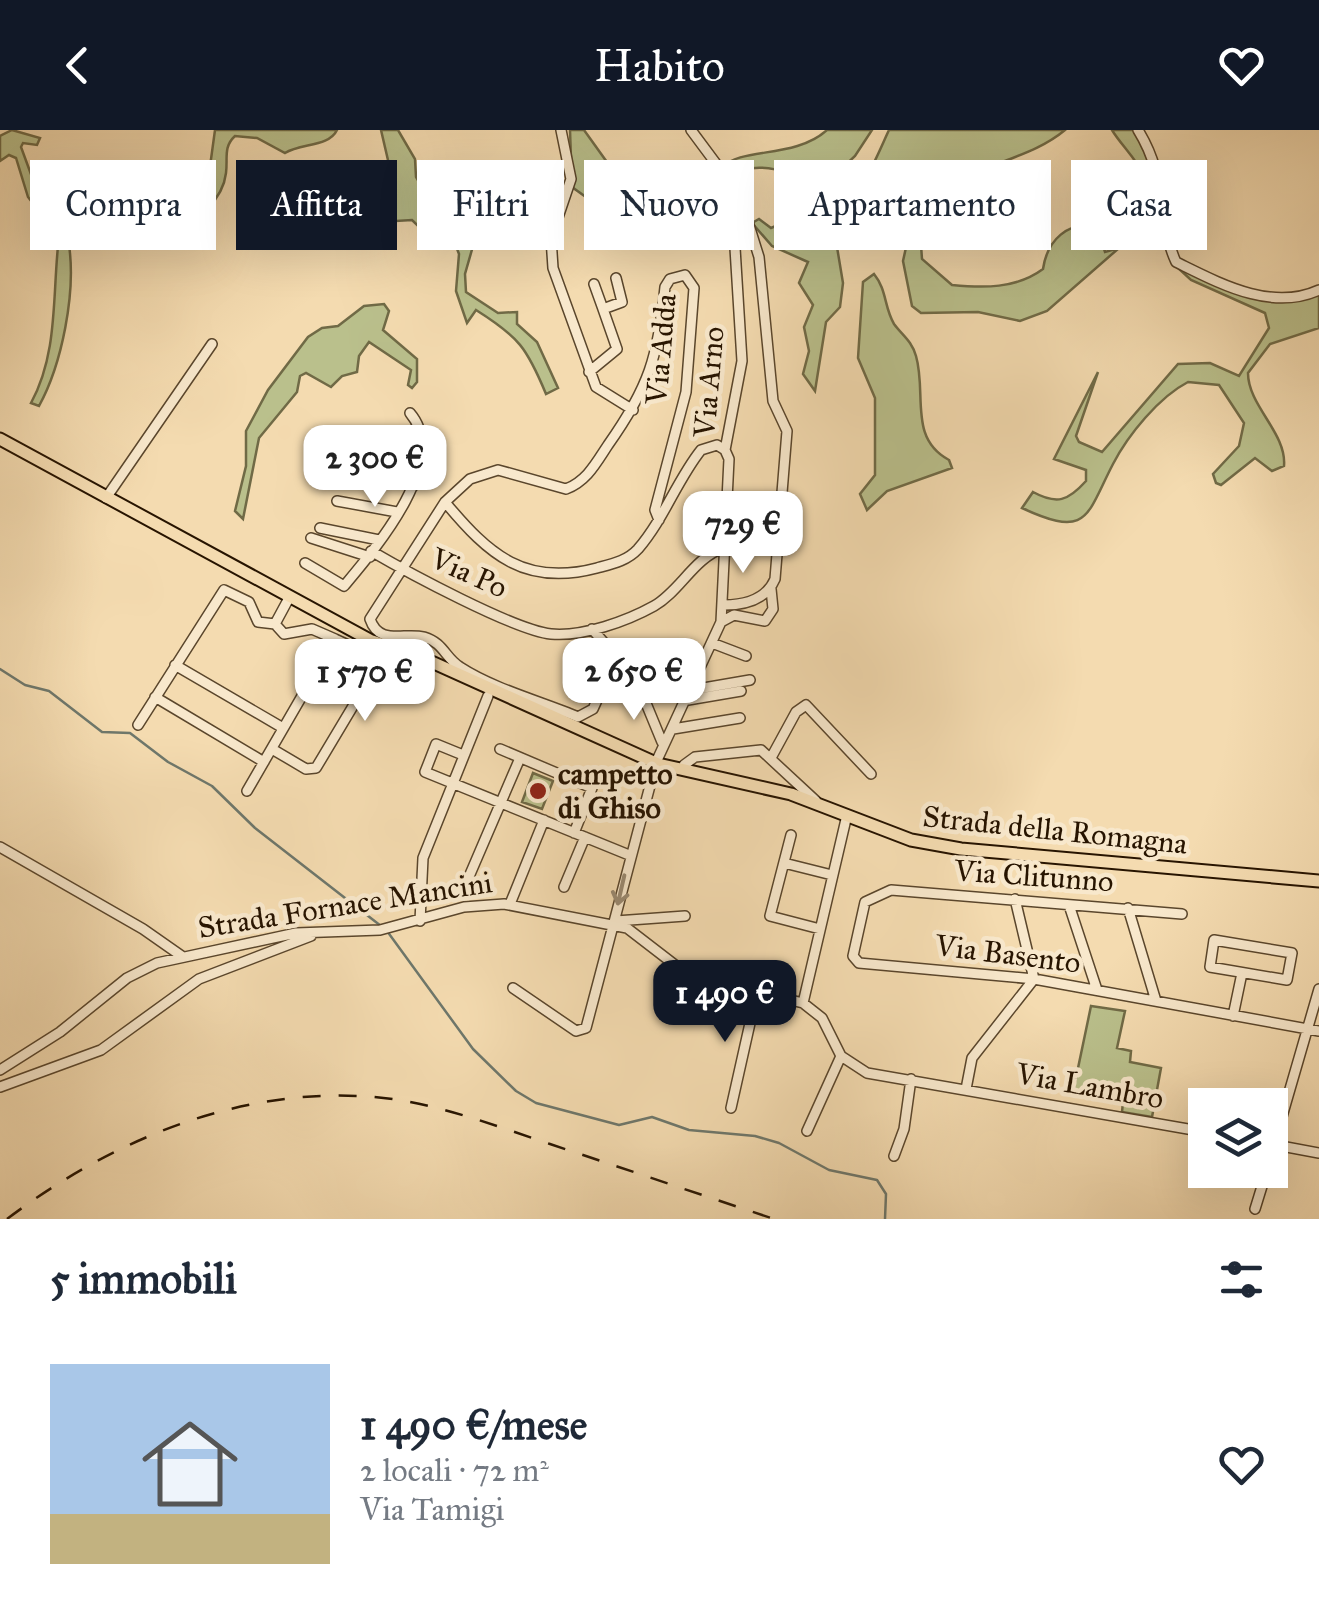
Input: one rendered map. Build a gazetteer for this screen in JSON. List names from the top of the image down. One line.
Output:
{"streets":{"main road":["Strada della Romagna"],"street":["Via Adda","Via Arno","Via Po","Via Clitunno","Strada Fornace Mancini","Via Basento","Via Lambro"]},"crossings":[["Via Arno","Via Po"],["Via Arno","Strada della Romagna"],["Via Clitunno","Via Basento"]],"places":["campetto di Ghiso"],"page":{"header":"Habito","chip":["Compra","Affitta","Filtri","Nuovo","Appartamento","Casa"],"price":["2 300 €","729 €","2 650 €","1 570 €","1 490 €"],"heading":"5 immobili","list":[{"name":"1 490 €/mese","note":"2 locali · 72 m² · Via Tamigi"}]}}
